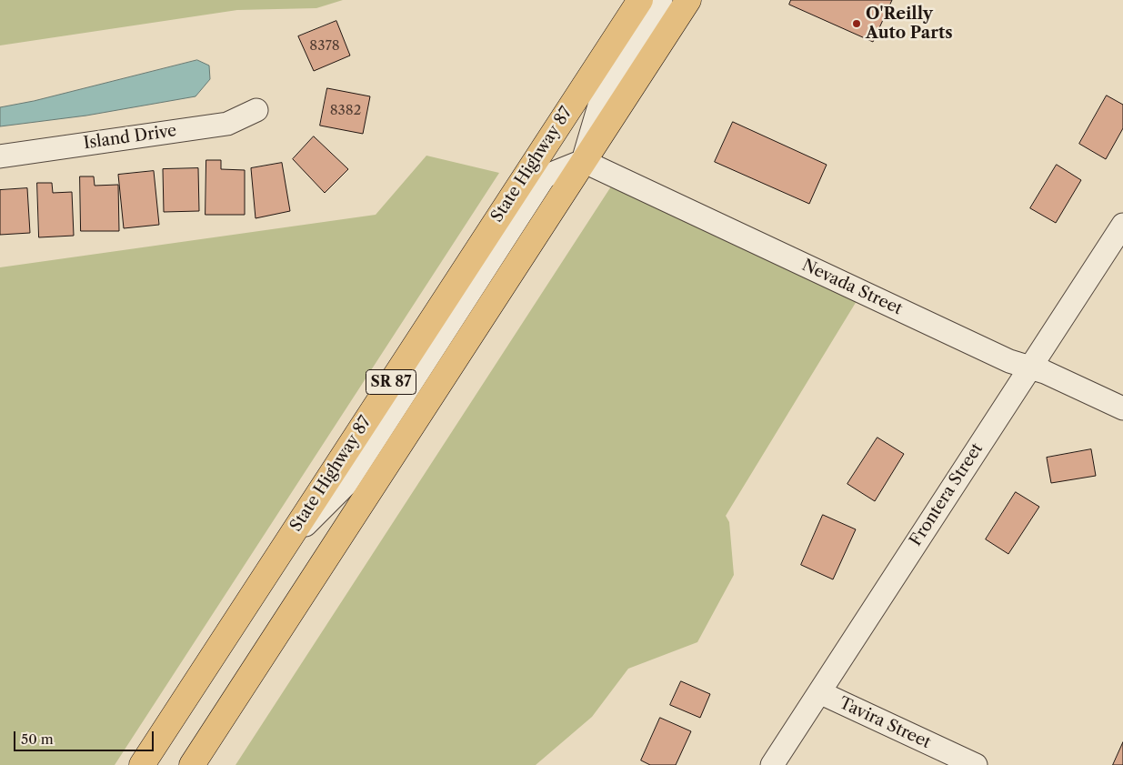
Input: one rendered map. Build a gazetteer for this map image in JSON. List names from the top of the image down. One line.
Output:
{"streets":{"highway":["State Highway 87","SR 87"],"street":["Island Drive","Nevada Street","Frontera Street","Tavira Street"]},"crossings":[["Nevada Street","SR 87"],["Nevada Street","Frontera Street"],["Frontera Street","Tavira Street"]],"places":["O'Reilly Auto Parts"],"house_numbers":["8378","8382"],"scale_bar":"50 m"}
